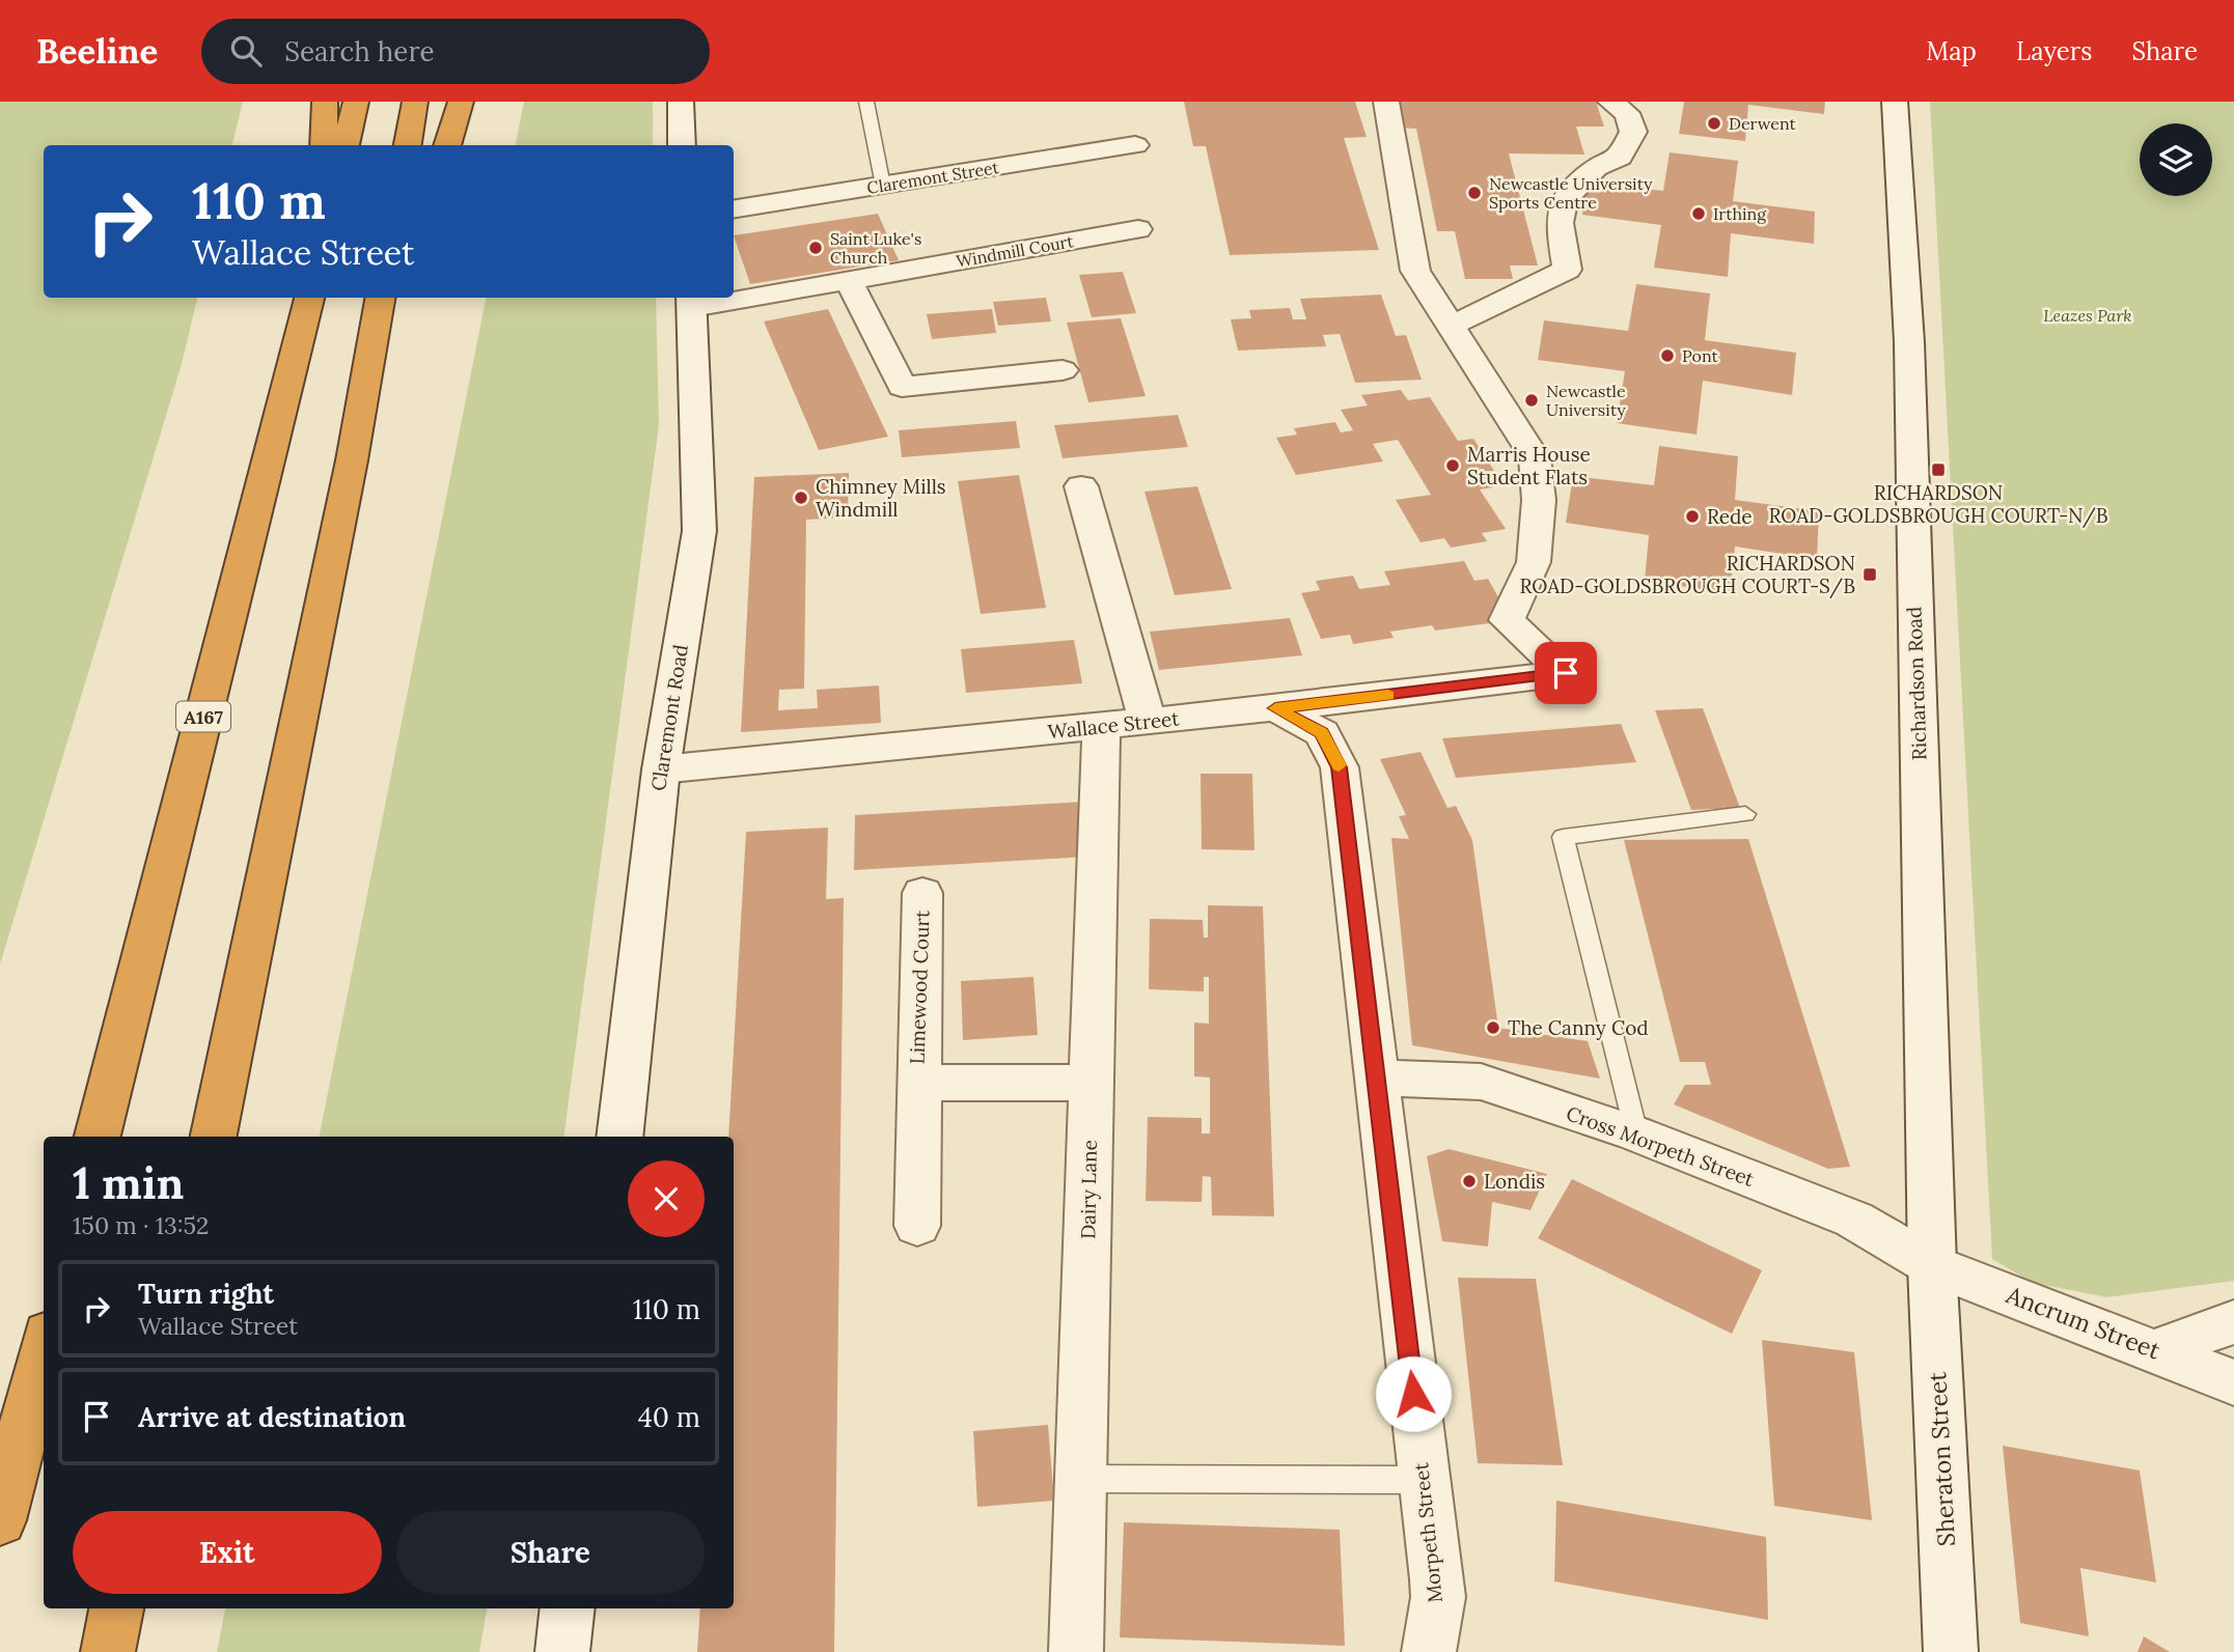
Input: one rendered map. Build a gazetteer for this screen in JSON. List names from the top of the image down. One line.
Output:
{"streets":{"highway":["A167"],"street":["Claremont Street","Windmill Court","Richardson Road","Claremont Road","Wallace Street","Limewood Court","Cross Morpeth Street","Dairy Lane","Ancrum Street","Sheraton Street","Morpeth Street"]},"crossings":[["Windmill Court","Claremont Road"],["Richardson Road","Cross Morpeth Street"],["Richardson Road","Ancrum Street"],["Richardson Road","Sheraton Street"],["Claremont Road","Wallace Street"],["Wallace Street","Dairy Lane"],["Wallace Street","Morpeth Street"],["Limewood Court","Dairy Lane"],["Cross Morpeth Street","Ancrum Street"],["Cross Morpeth Street","Sheraton Street"],["Cross Morpeth Street","Morpeth Street"],["Ancrum Street","Sheraton Street"]],"parks":["Leazes Park"],"places":{"other":["Derwent","Newcastle University Sports Centre","Irthing","Saint Luke's Church","Pont","Newcastle University","Marris House Student Flats","Chimney Mills Windmill","Rede","The Canny Cod","Londis"],"transit":["RICHARDSON ROAD-GOLDSBROUGH COURT-N/B","RICHARDSON ROAD-GOLDSBROUGH COURT-S/B"]},"page":{"header":"Beeline","search":"Search here","nav":["Map","Layers","Share"],"turn":["110 m","Wallace Street"],"heading":["1 min","150 m · 13:52"],"list":[{"name":"Turn right","note":"Wallace Street","value":"110 m"},{"name":"Arrive at destination","value":"40 m"}],"buttons":["Exit","Share"]}}
